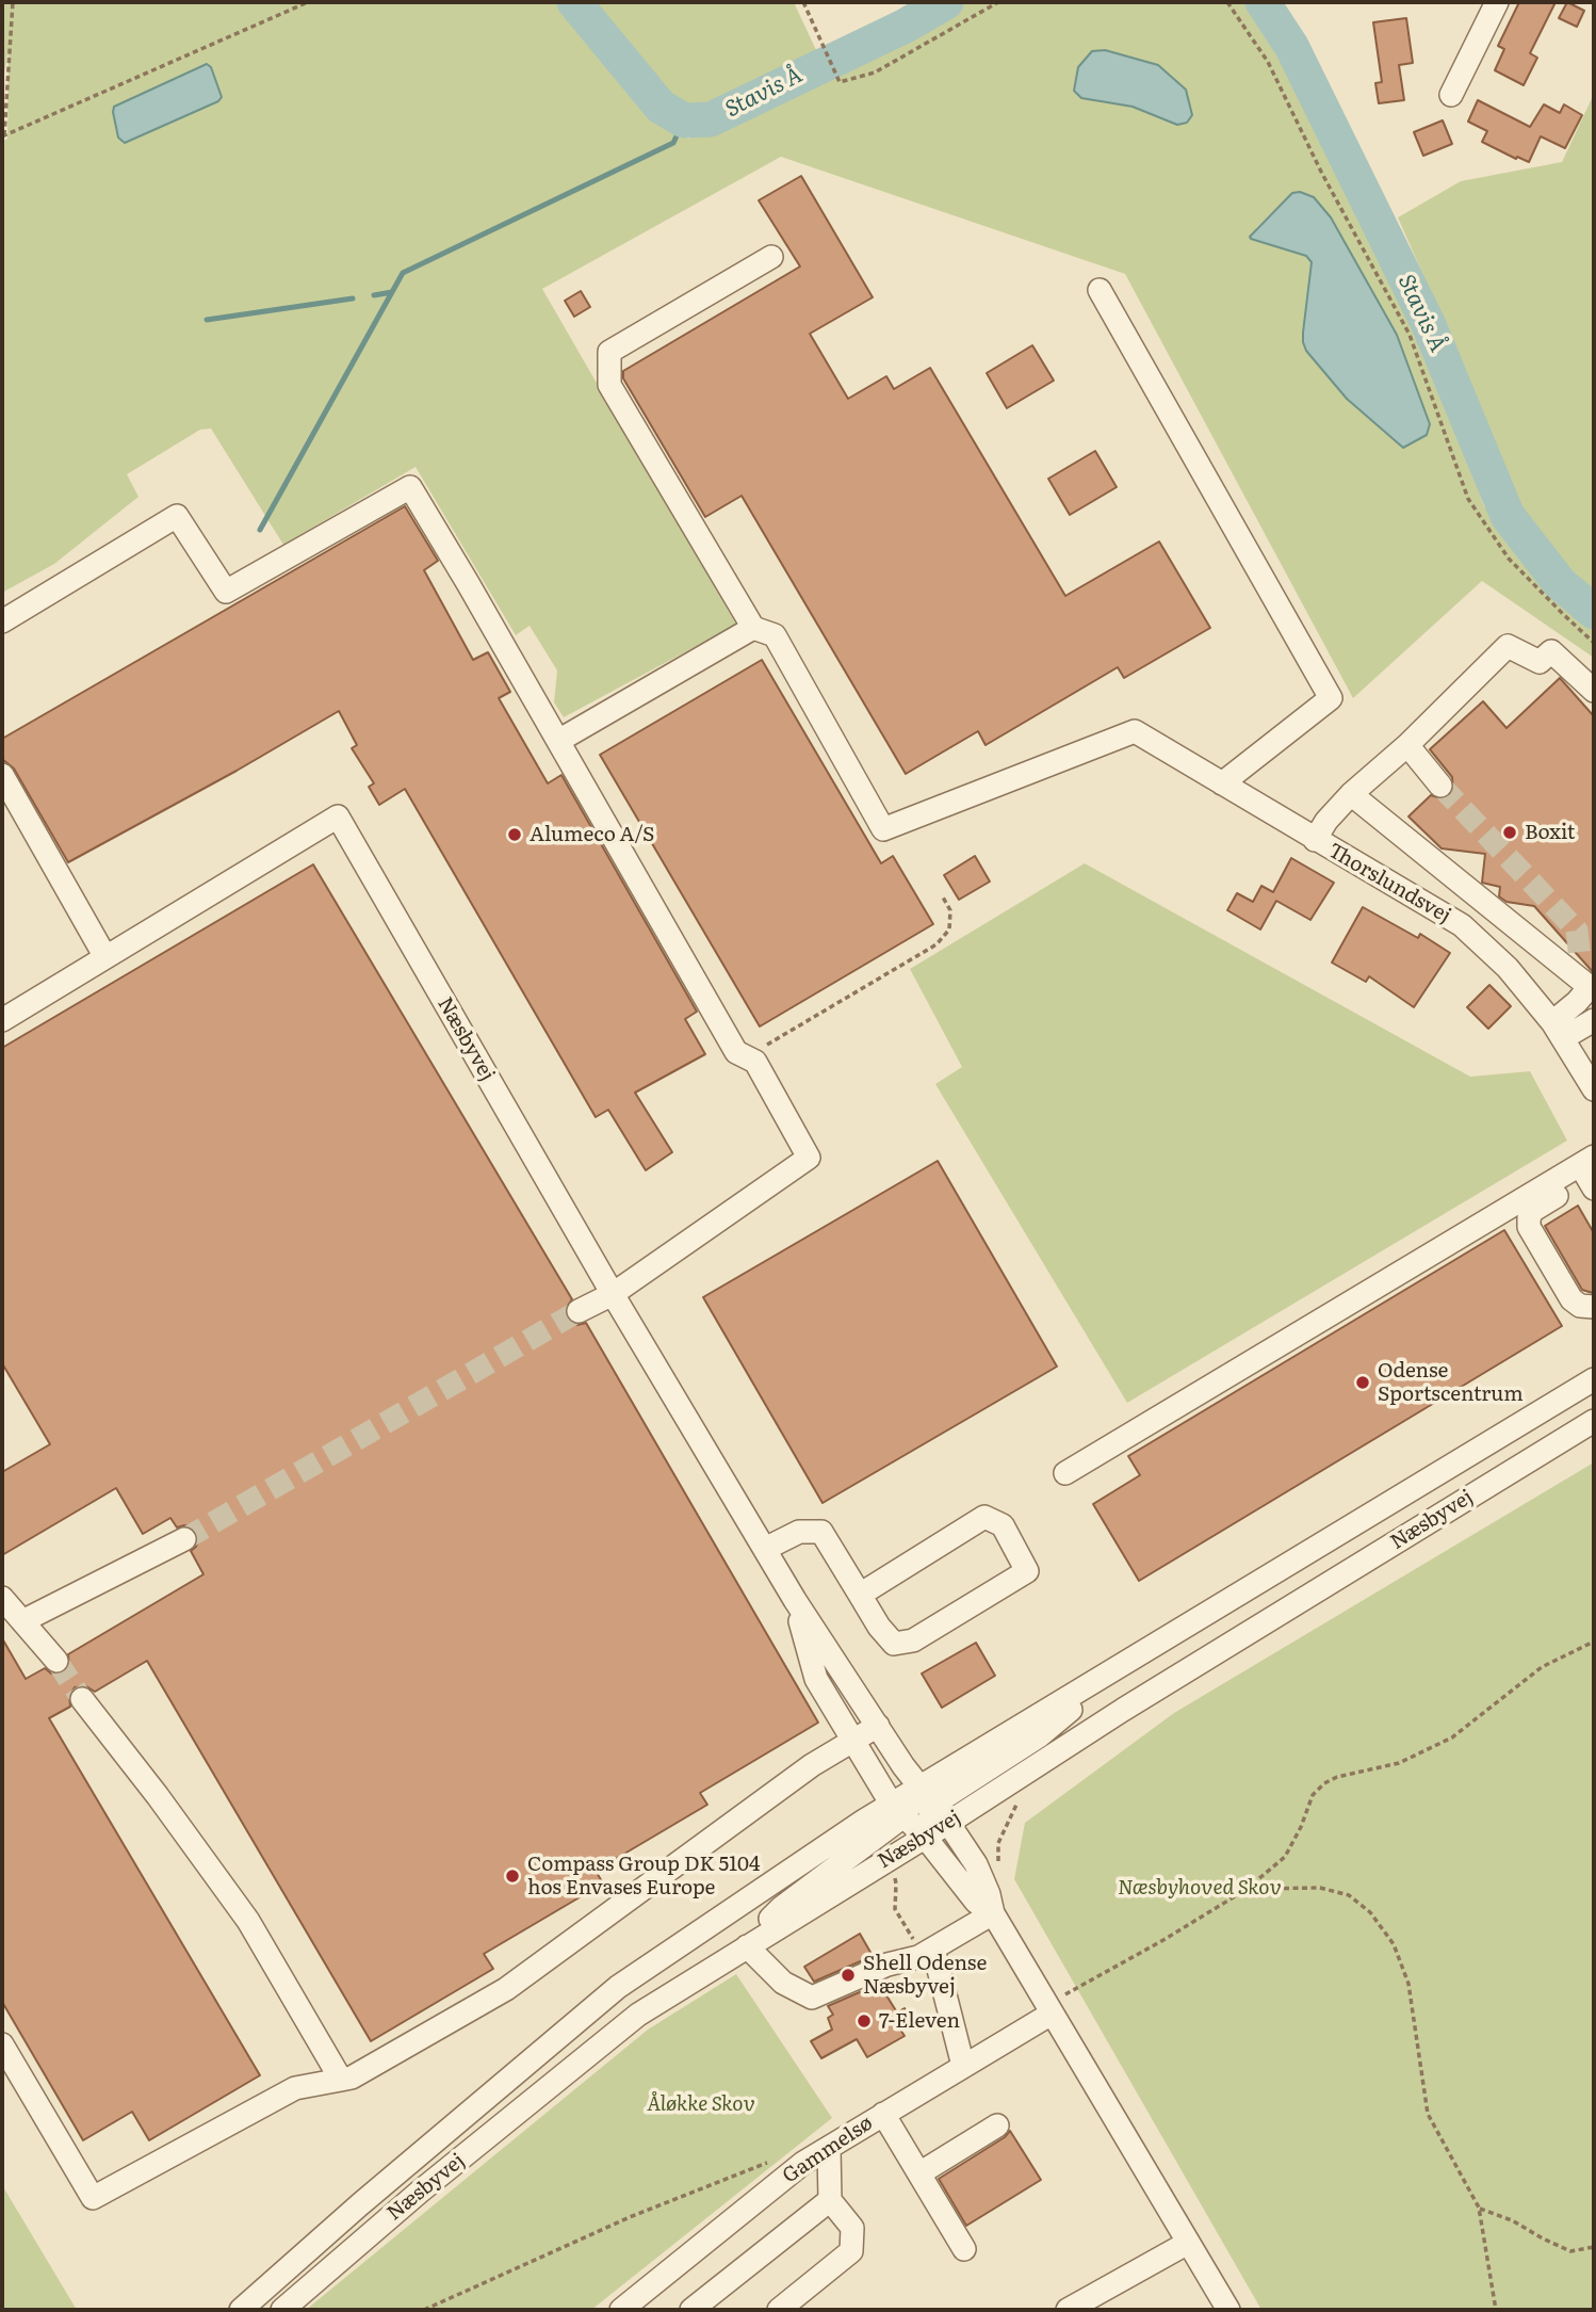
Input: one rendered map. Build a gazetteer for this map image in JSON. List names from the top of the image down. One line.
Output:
{"streets":{"street":["Thorslundsvej","Næsbyvej","Gammelsø"]},"water":["Stavis Å"],"parks":["Næsbyhoved Skov","Åløkke Skov"],"places":["Boxit","Alumeco A/S","Odense Sportscentrum","Compass Group DK 5104 hos Envases Europe","Shell Odense Næsbyvej","7-Eleven"]}
